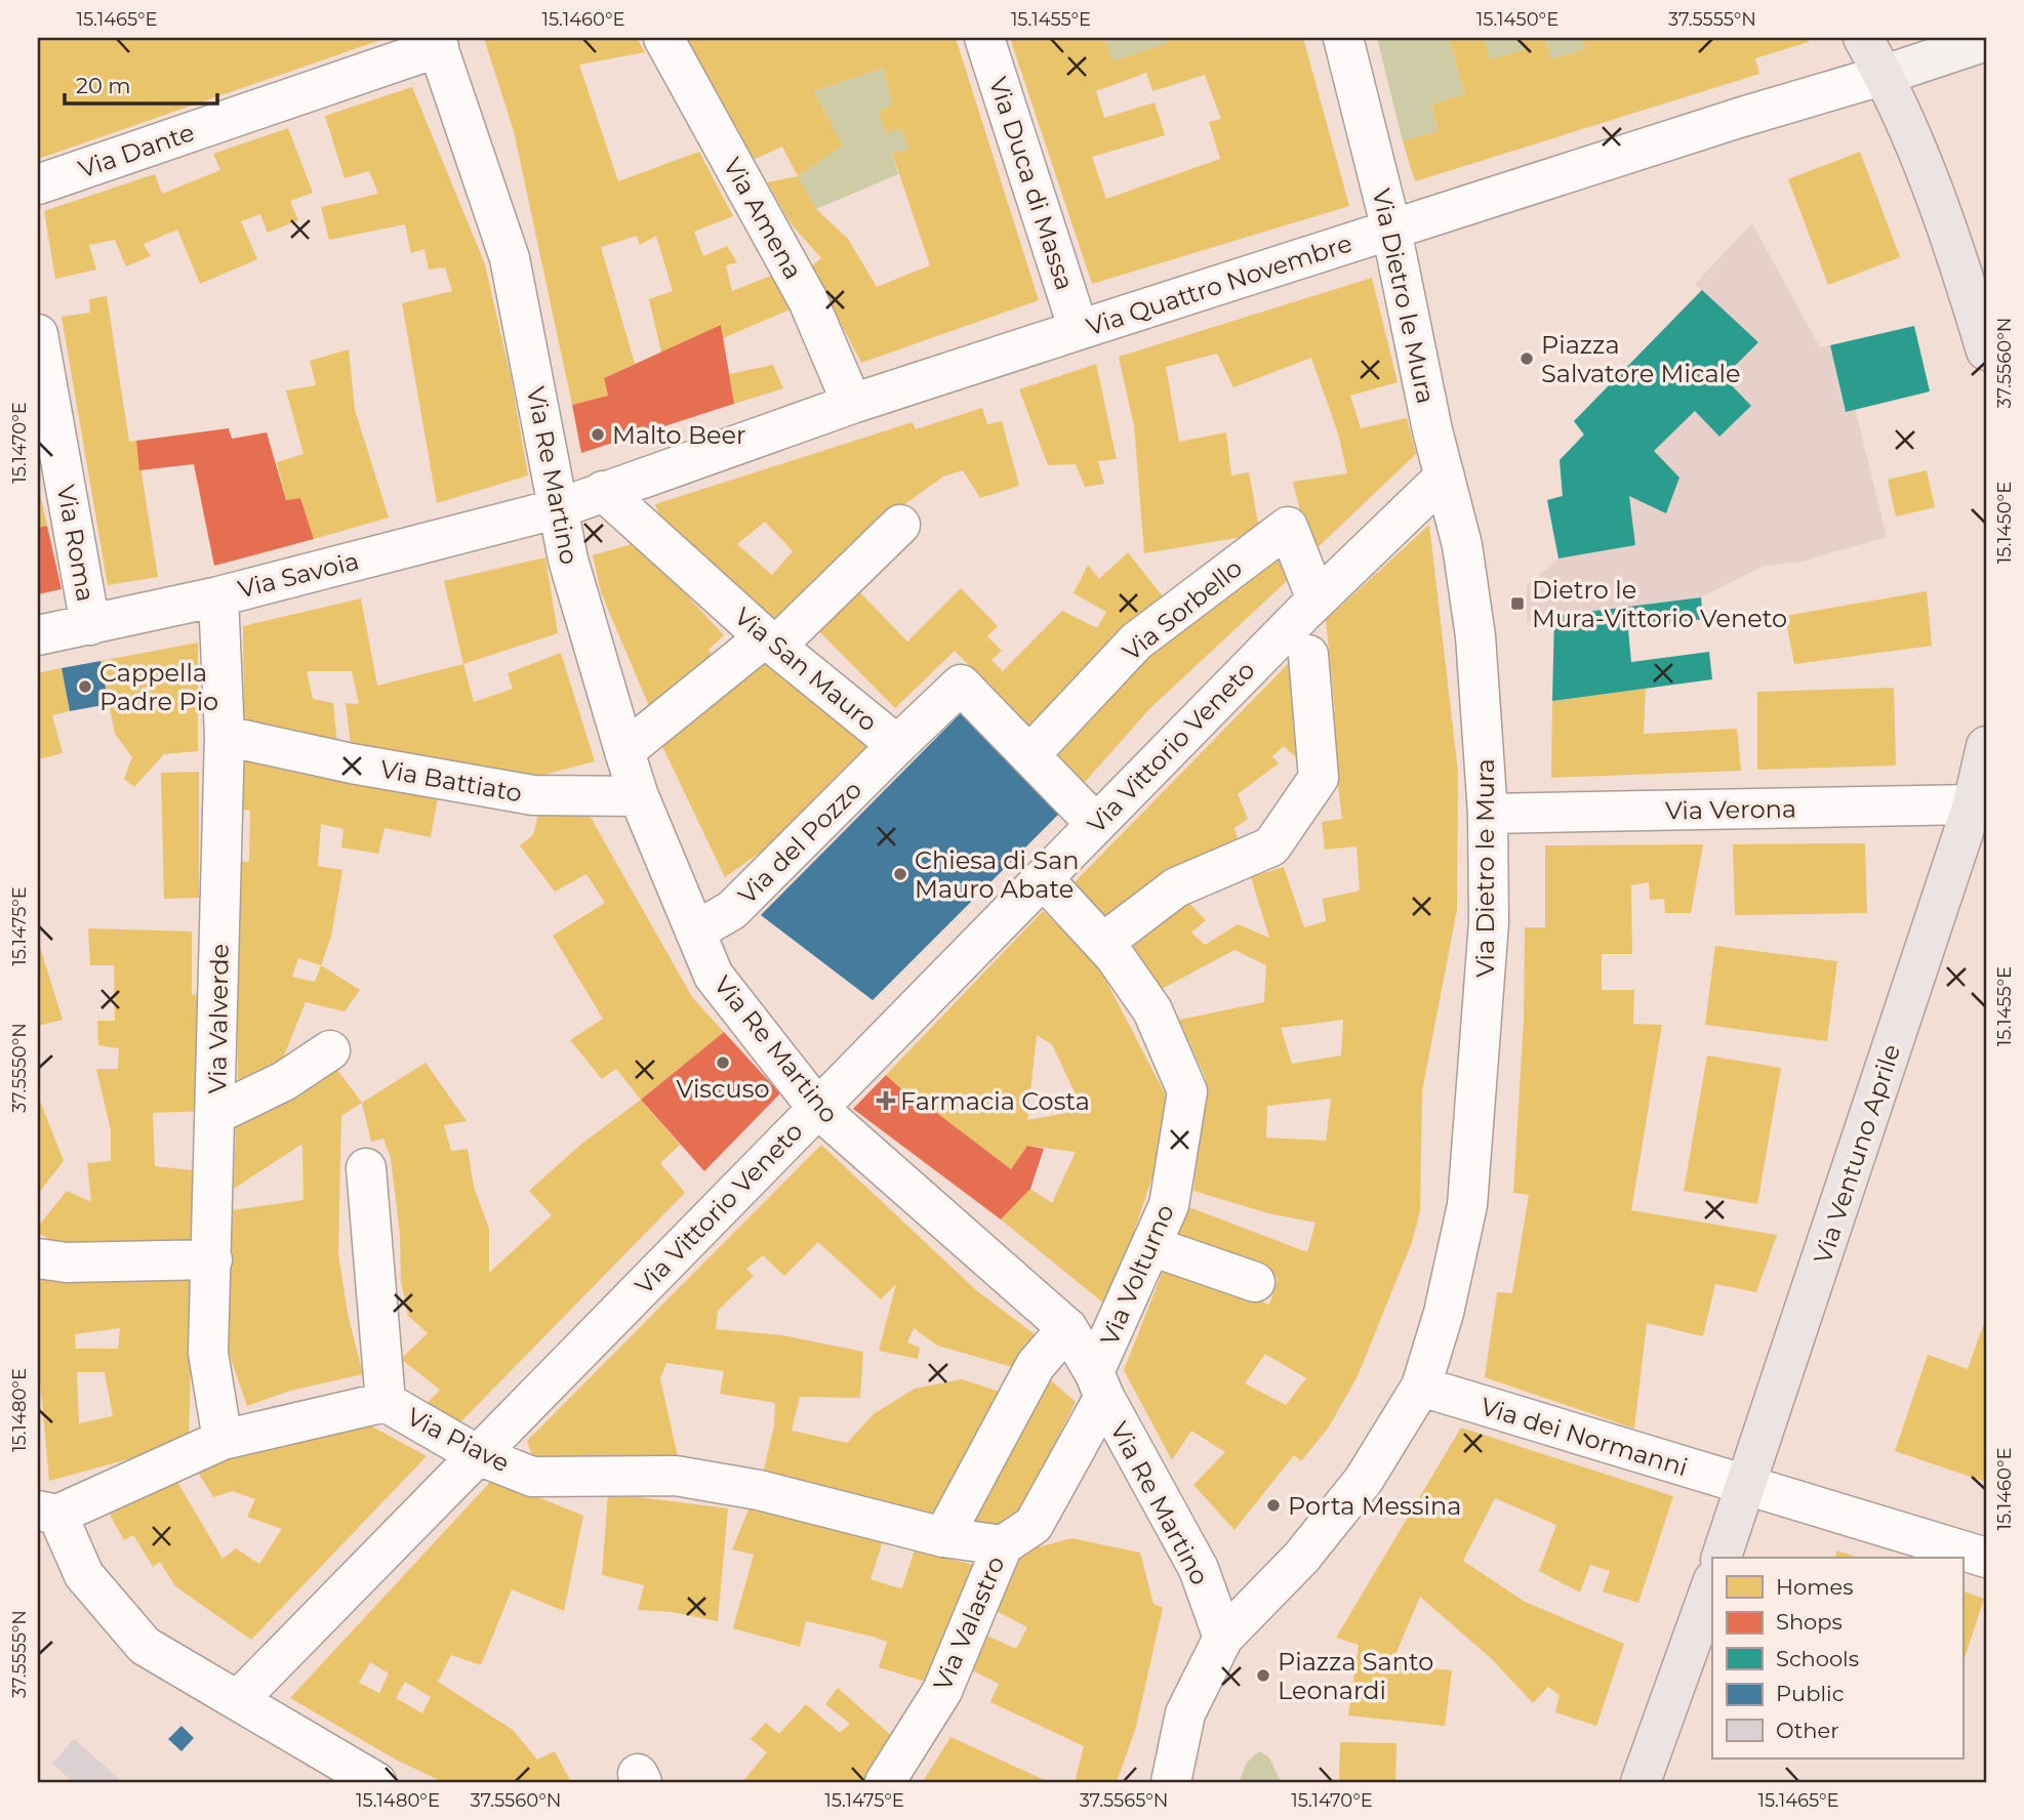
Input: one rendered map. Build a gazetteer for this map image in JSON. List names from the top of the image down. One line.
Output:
{"streets":{"main road":["Via Ventuno Aprile"],"street":["Via Dante","Via Duca di Massa","Via Amena","Via Quattro Novembre","Via Dietro le Mura","Via Re Martino","Via Roma","Via Savoia","Via Sorbello","Via San Mauro","Via Vittorio Veneto","Via Battiato","Via Verona","Via del Pozzo","Via Valverde","Via Volturno","Via dei Normanni","Via Piave","Via Valastro"]},"crossings":[["Via Dante","Via Re Martino"],["Via Duca di Massa","Via Quattro Novembre"],["Via Amena","Via Quattro Novembre"],["Via Quattro Novembre","Via Dietro le Mura"],["Via Quattro Novembre","Via Re Martino"],["Via Quattro Novembre","Via Savoia"],["Via Quattro Novembre","Via San Mauro"],["Via Dietro le Mura","Via Re Martino"],["Via Dietro le Mura","Via Vittorio Veneto"],["Via Dietro le Mura","Via Verona"],["Via Dietro le Mura","Via dei Normanni"],["Via Re Martino","Via Savoia"],["Via Re Martino","Via Vittorio Veneto"],["Via Re Martino","Via Battiato"],["Via Re Martino","Via del Pozzo"],["Via Re Martino","Via Volturno"],["Via Re Martino","Via Valastro"],["Via Roma","Via Savoia"],["Via Savoia","Via Valverde"],["Via Sorbello","Via San Mauro"],["Via Sorbello","Via Vittorio Veneto"],["Via San Mauro","Via Vittorio Veneto"],["Via San Mauro","Via del Pozzo"],["Via Vittorio Veneto","Via Volturno"],["Via Vittorio Veneto","Via Piave"],["Via Battiato","Via Valverde"],["Via Verona","Via Ventuno Aprile"],["Via Valverde","Via Piave"],["Via Ventuno Aprile","Via dei Normanni"],["Via Volturno","Via Valastro"],["Via Piave","Via Valastro"]],"places":{"other":["Piazza Salvatore Micale","Malto Beer","Cappella Padre Pio","Chiesa di San Mauro Abate","Viscuso","Porta Messina","Piazza Santo Leonardi"],"transit":["Dietro le Mura-Vittorio Veneto"],"health":["Farmacia Costa"]},"legend":["Homes","Shops","Schools","Public","Other"],"scale_bar":"20 m","coordinates":["15.1465°E","15.1460°E","15.1455°E","15.1450°E","37.5555°N","37.5560°N","15.1470°E","15.1475°E","37.5550°N","15.1480°E","37.5565°N"]}
